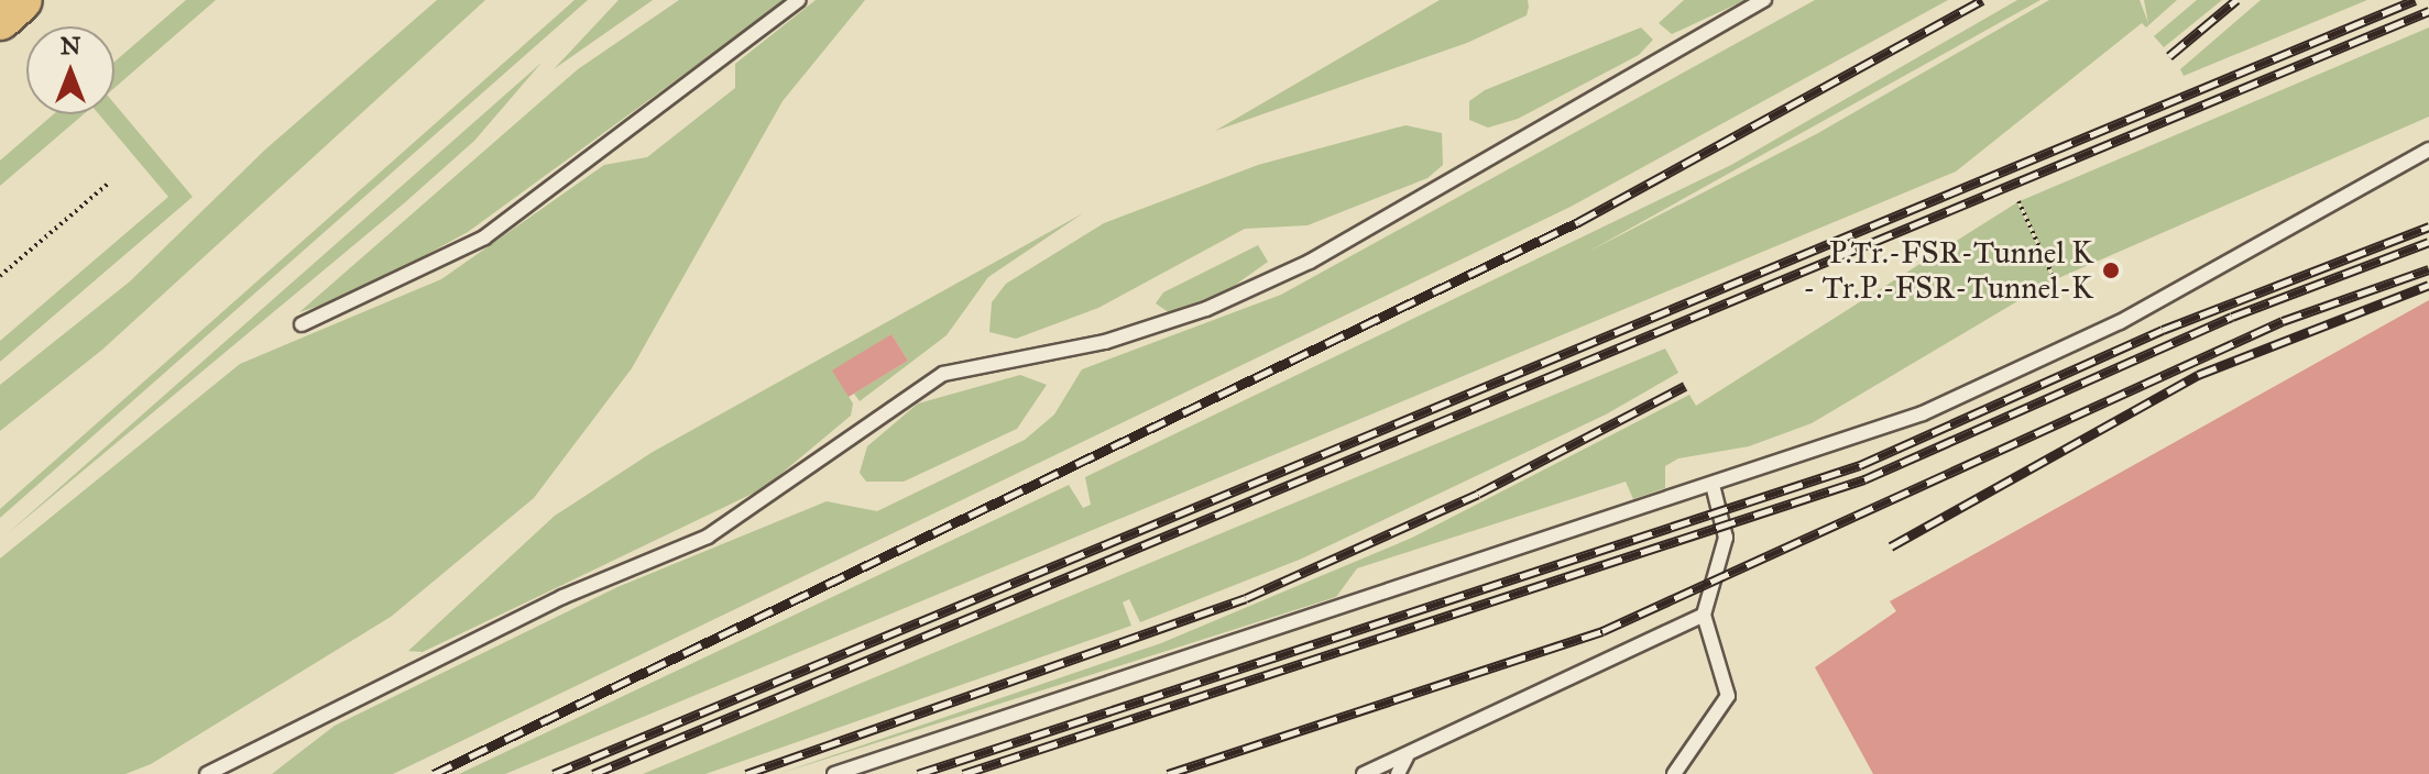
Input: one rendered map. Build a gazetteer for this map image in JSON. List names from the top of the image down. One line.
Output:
{"places":["P.Tr.-FSR-Tunnel K - Tr.P.-FSR-Tunnel-K"],"north":"top"}
